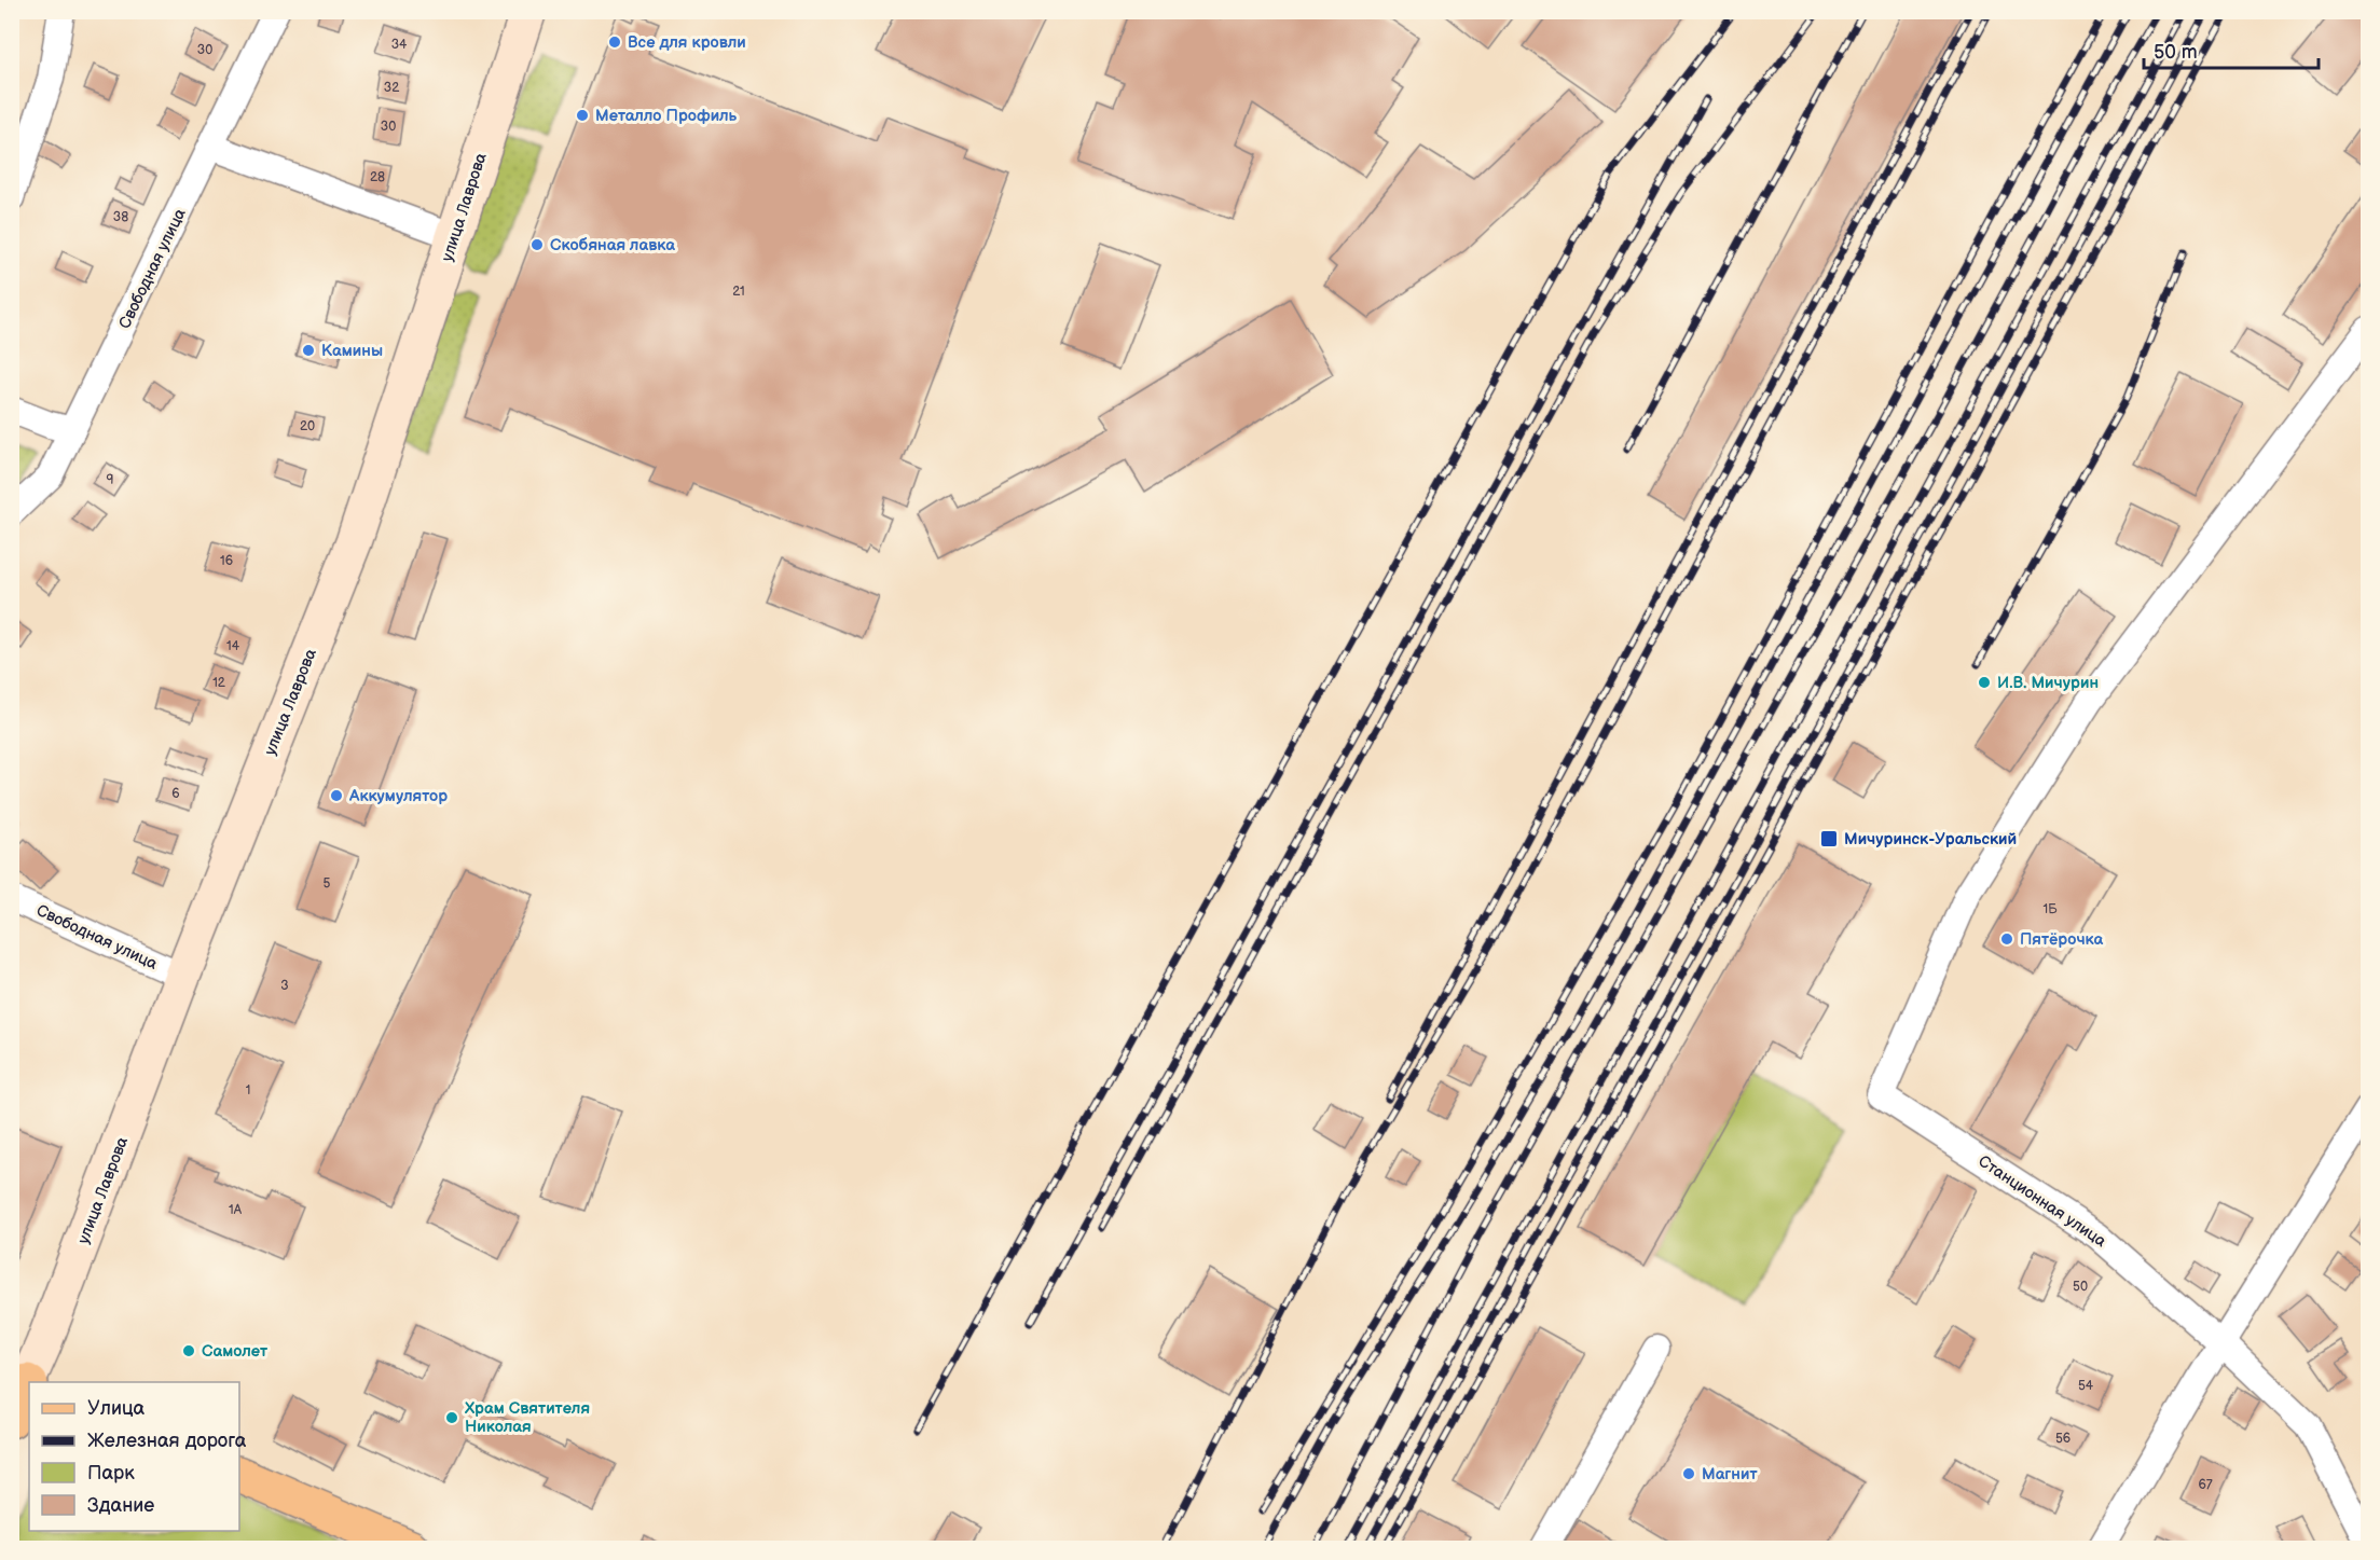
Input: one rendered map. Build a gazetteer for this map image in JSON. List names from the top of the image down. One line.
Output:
{"streets":{"main road":["улица Лаврова"],"street":["Свободная улица","Станционная улица"]},"crossings":[["улица Лаврова","Свободная улица"]],"places":{"other":["Все для кровли","Металло Профиль","Скобяная лавка","Камины","И.В. Мичурин","Аккумулятор","Пятёрочка","Самолет","Храм Святителя Николая","Магнит"],"transit":["Мичуринск-Уральский"]},"house_numbers":["34","30","32","30","28","38","21","20","9","16","14","12","6","5","1Б","3","1","1А","50","54","56","67"],"legend":["Улица","Железная дорога","Парк","Здание"],"scale_bar":"50 m"}
